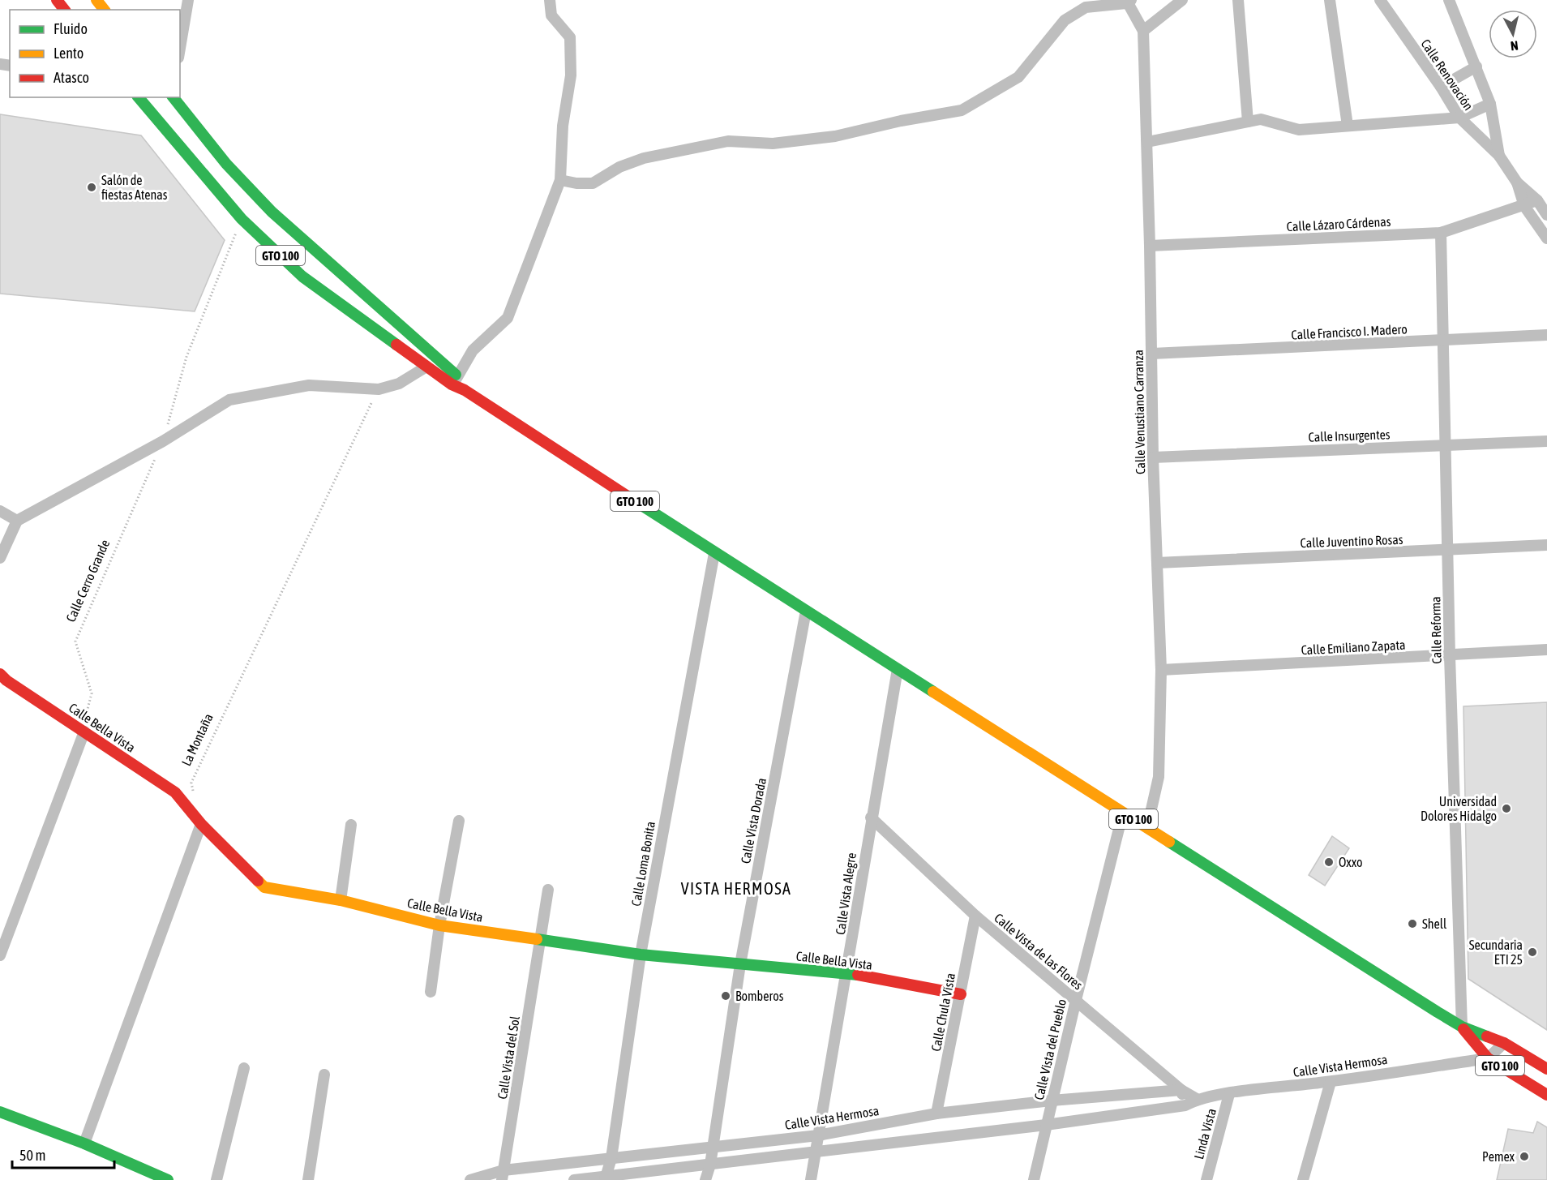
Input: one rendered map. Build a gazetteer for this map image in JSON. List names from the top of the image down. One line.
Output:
{"streets":{"main road":["GTO 100","Calle Bella Vista"],"street":["Calle Renovación","Calle Lázaro Cárdenas","Calle Francisco I. Madero","Calle Venustiano Carranza","Calle Insurgentes","Calle Juventino Rosas","Calle Reforma","Calle Emiliano Zapata","Calle Vista Dorada","Calle Loma Bonita","Calle Vista Alegre","Calle Vista de las Flores","Calle Chula Vista","Calle Vista del Pueblo","Calle Vista del Sol","Calle Vista Hermosa","Linda Vista"],"path":["Calle Cerro Grande","La Montaña"]},"crossings":[["Calle Renovación","Calle Lázaro Cárdenas"],["Calle Lázaro Cárdenas","Calle Venustiano Carranza"],["Calle Lázaro Cárdenas","Calle Reforma"],["GTO 100","Calle Venustiano Carranza"],["GTO 100","Calle Cerro Grande"],["GTO 100","Calle Reforma"],["GTO 100","Calle Vista Dorada"],["GTO 100","Calle Loma Bonita"],["GTO 100","Calle Vista Alegre"],["GTO 100","Calle Vista del Pueblo"],["GTO 100","Calle Vista Hermosa"],["Calle Francisco I. Madero","Calle Venustiano Carranza"],["Calle Francisco I. Madero","Calle Reforma"],["Calle Venustiano Carranza","Calle Insurgentes"],["Calle Venustiano Carranza","Calle Juventino Rosas"],["Calle Venustiano Carranza","Calle Emiliano Zapata"],["Calle Insurgentes","Calle Reforma"],["Calle Juventino Rosas","Calle Reforma"],["Calle Cerro Grande","Calle Bella Vista"],["Calle Reforma","Calle Emiliano Zapata"],["Calle Bella Vista","Calle Vista Dorada"],["Calle Bella Vista","Calle Loma Bonita"],["Calle Bella Vista","Calle Vista Alegre"],["Calle Bella Vista","Calle Chula Vista"],["Calle Bella Vista","Calle Vista del Sol"],["Calle Vista Dorada","Calle Vista Hermosa"],["Calle Loma Bonita","Calle Vista Hermosa"],["Calle Vista Alegre","Calle Vista de las Flores"],["Calle Vista Alegre","Calle Vista Hermosa"],["Calle Vista de las Flores","Calle Chula Vista"],["Calle Vista de las Flores","Calle Vista del Pueblo"],["Calle Vista de las Flores","Calle Vista Hermosa"],["Calle Chula Vista","Calle Vista Hermosa"],["Calle Vista del Pueblo","Calle Vista Hermosa"],["Calle Vista del Sol","Calle Vista Hermosa"],["Calle Vista Hermosa","Linda Vista"]],"districts":["VISTA HERMOSA"],"places":["Salón de fiestas Atenas","Universidad Dolores Hidalgo","Oxxo","Shell","Secundaria ETI 25","Bomberos","Pemex"],"legend":["Fluido","Lento","Atasco"],"scale_bar":"50 m","north":"bottom"}
